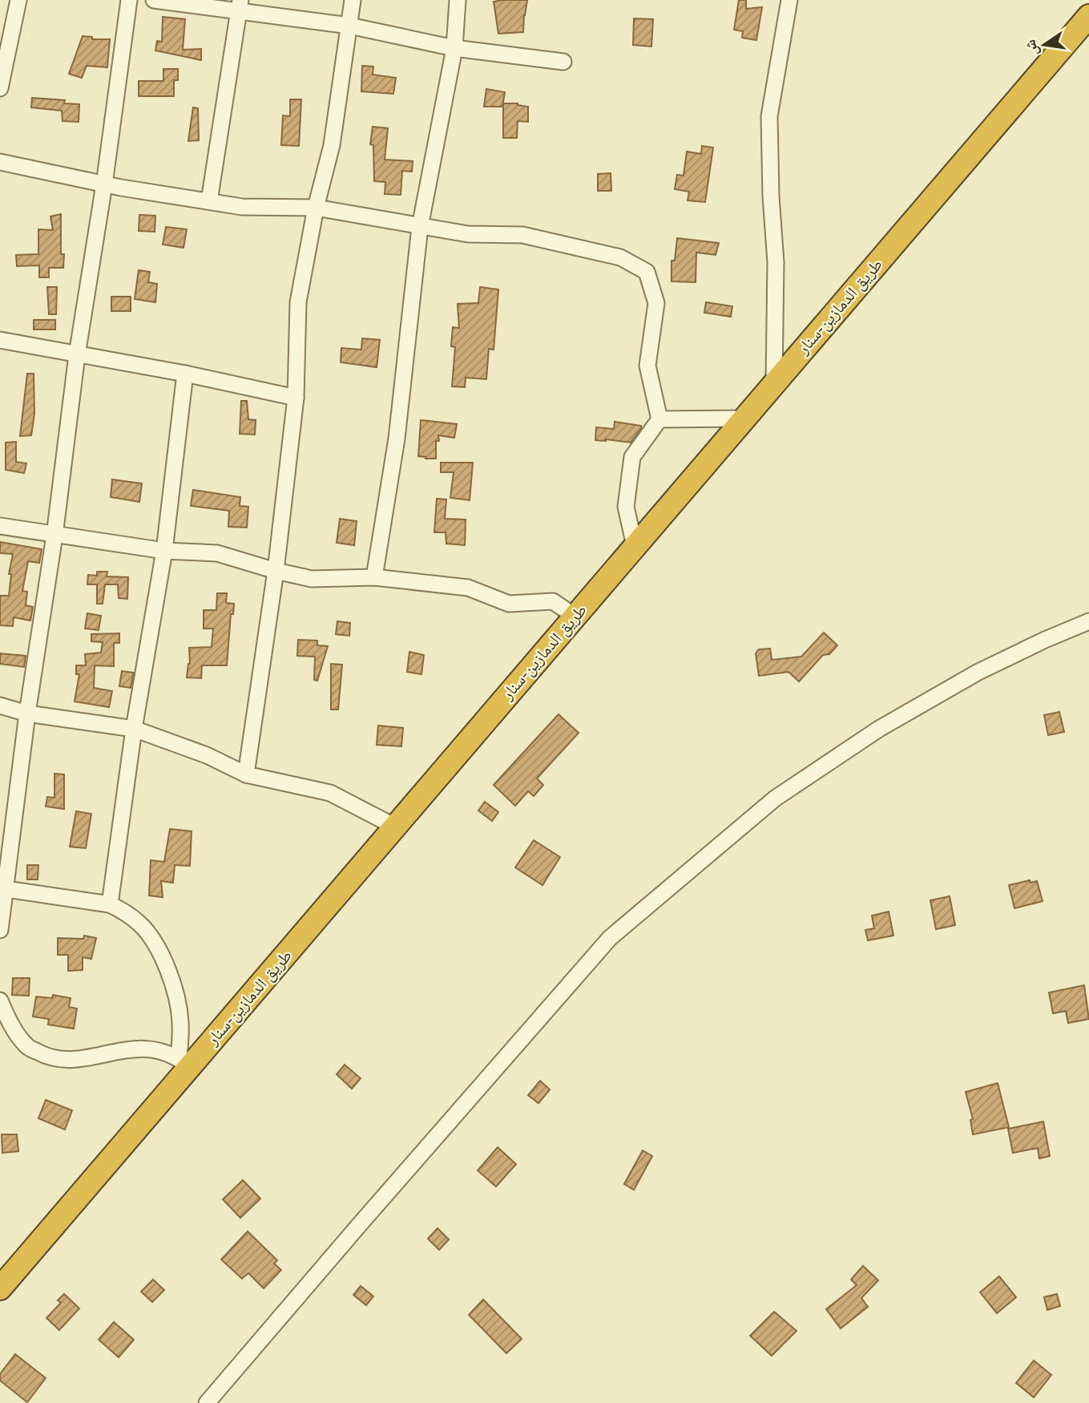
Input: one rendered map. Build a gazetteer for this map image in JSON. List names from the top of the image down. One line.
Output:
{"streets":{"highway":["طريق الدمازين-سنار"]},"north":"left"}
